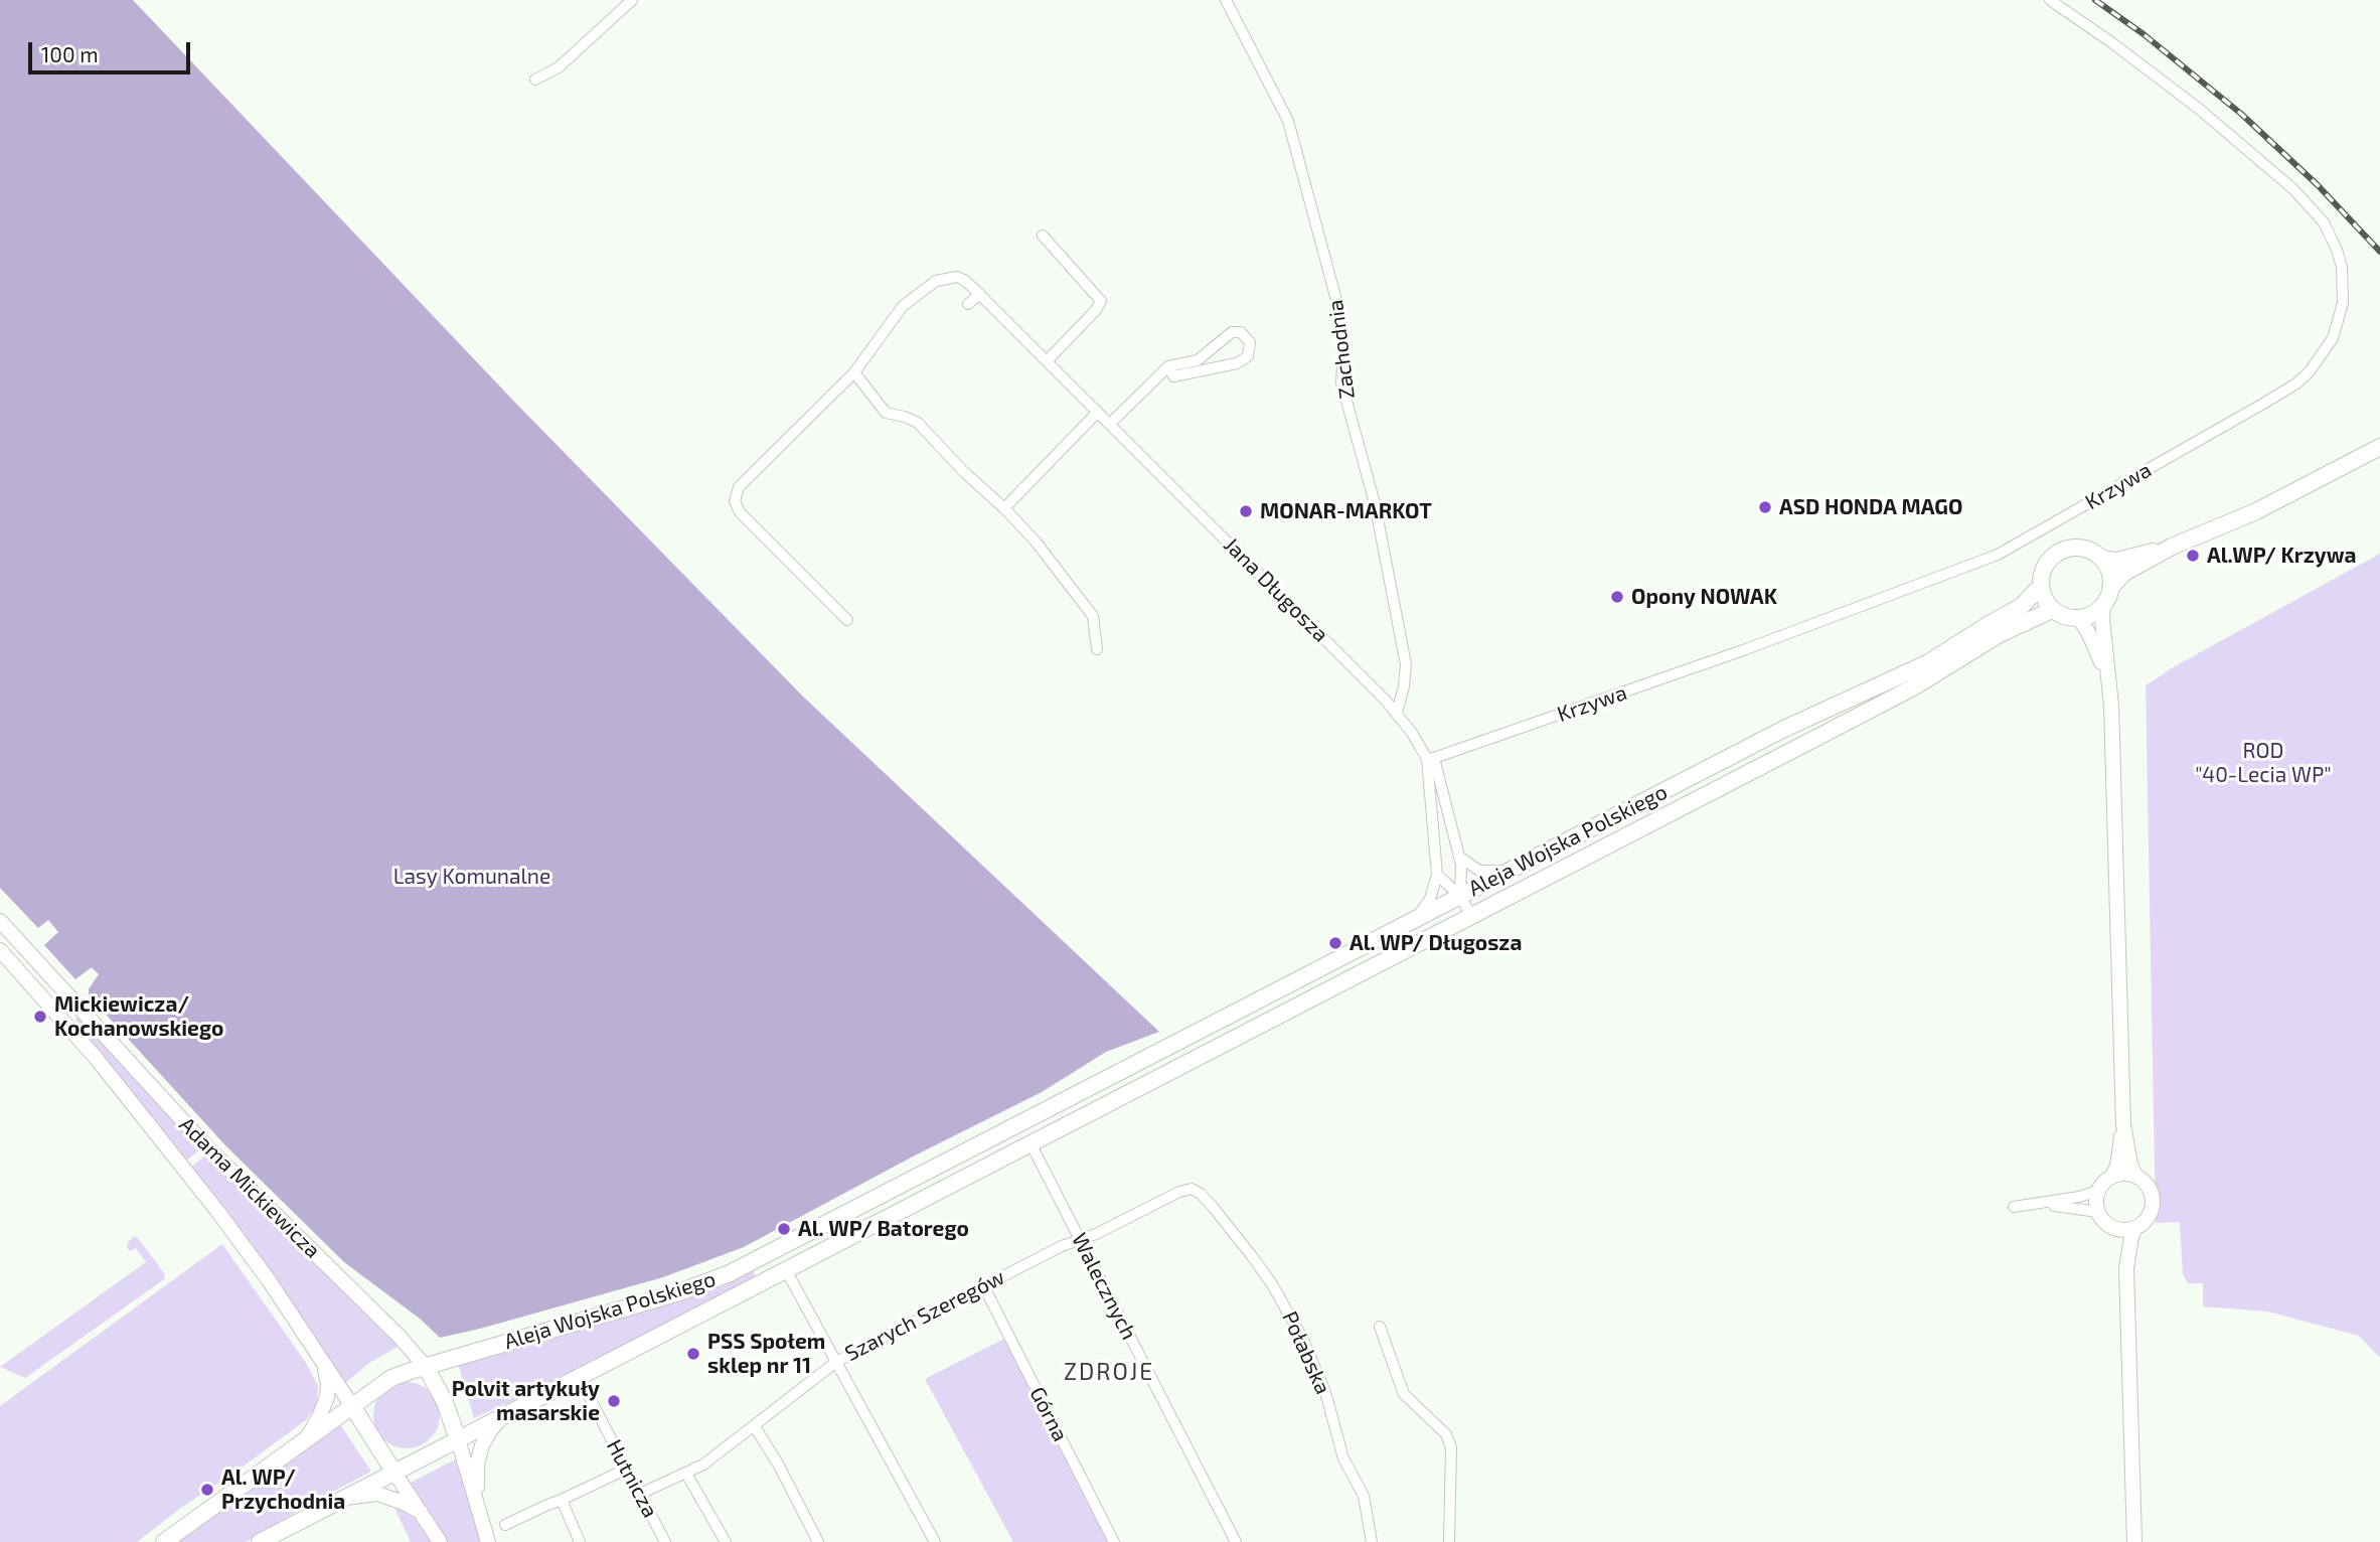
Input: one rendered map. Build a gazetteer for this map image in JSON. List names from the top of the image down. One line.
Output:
{"streets":{"main road":["Aleja Wojska Polskiego"],"street":["Zachodnia","Krzywa","Jana Długosza","Adama Mickiewicza","Walecznych","Szarych Szeregów","Połabska","Górna","Hutnicza"]},"crossings":[["Zachodnia","Jana Długosza"],["Krzywa","Jana Długosza"],["Aleja Wojska Polskiego","Adama Mickiewicza"],["Aleja Wojska Polskiego","Walecznych"],["Aleja Wojska Polskiego","Hutnicza"],["Walecznych","Szarych Szeregów"],["Szarych Szeregów","Połabska"],["Szarych Szeregów","Górna"],["Szarych Szeregów","Hutnicza"]],"districts":["ZDROJE"],"parks":["ROD \"40-Lecia WP\"","Lasy Komunalne"],"places":["ASD HONDA MAGO","MONAR-MARKOT","Al.WP/ Krzywa","Opony NOWAK","Al. WP/ Długosza","Mickiewicza/ Kochanowskiego","Al. WP/ Batorego","PSS Społem sklep nr 11","Polvit artykuły masarskie","Al. WP/ Przychodnia"],"scale_bar":"100 m"}
